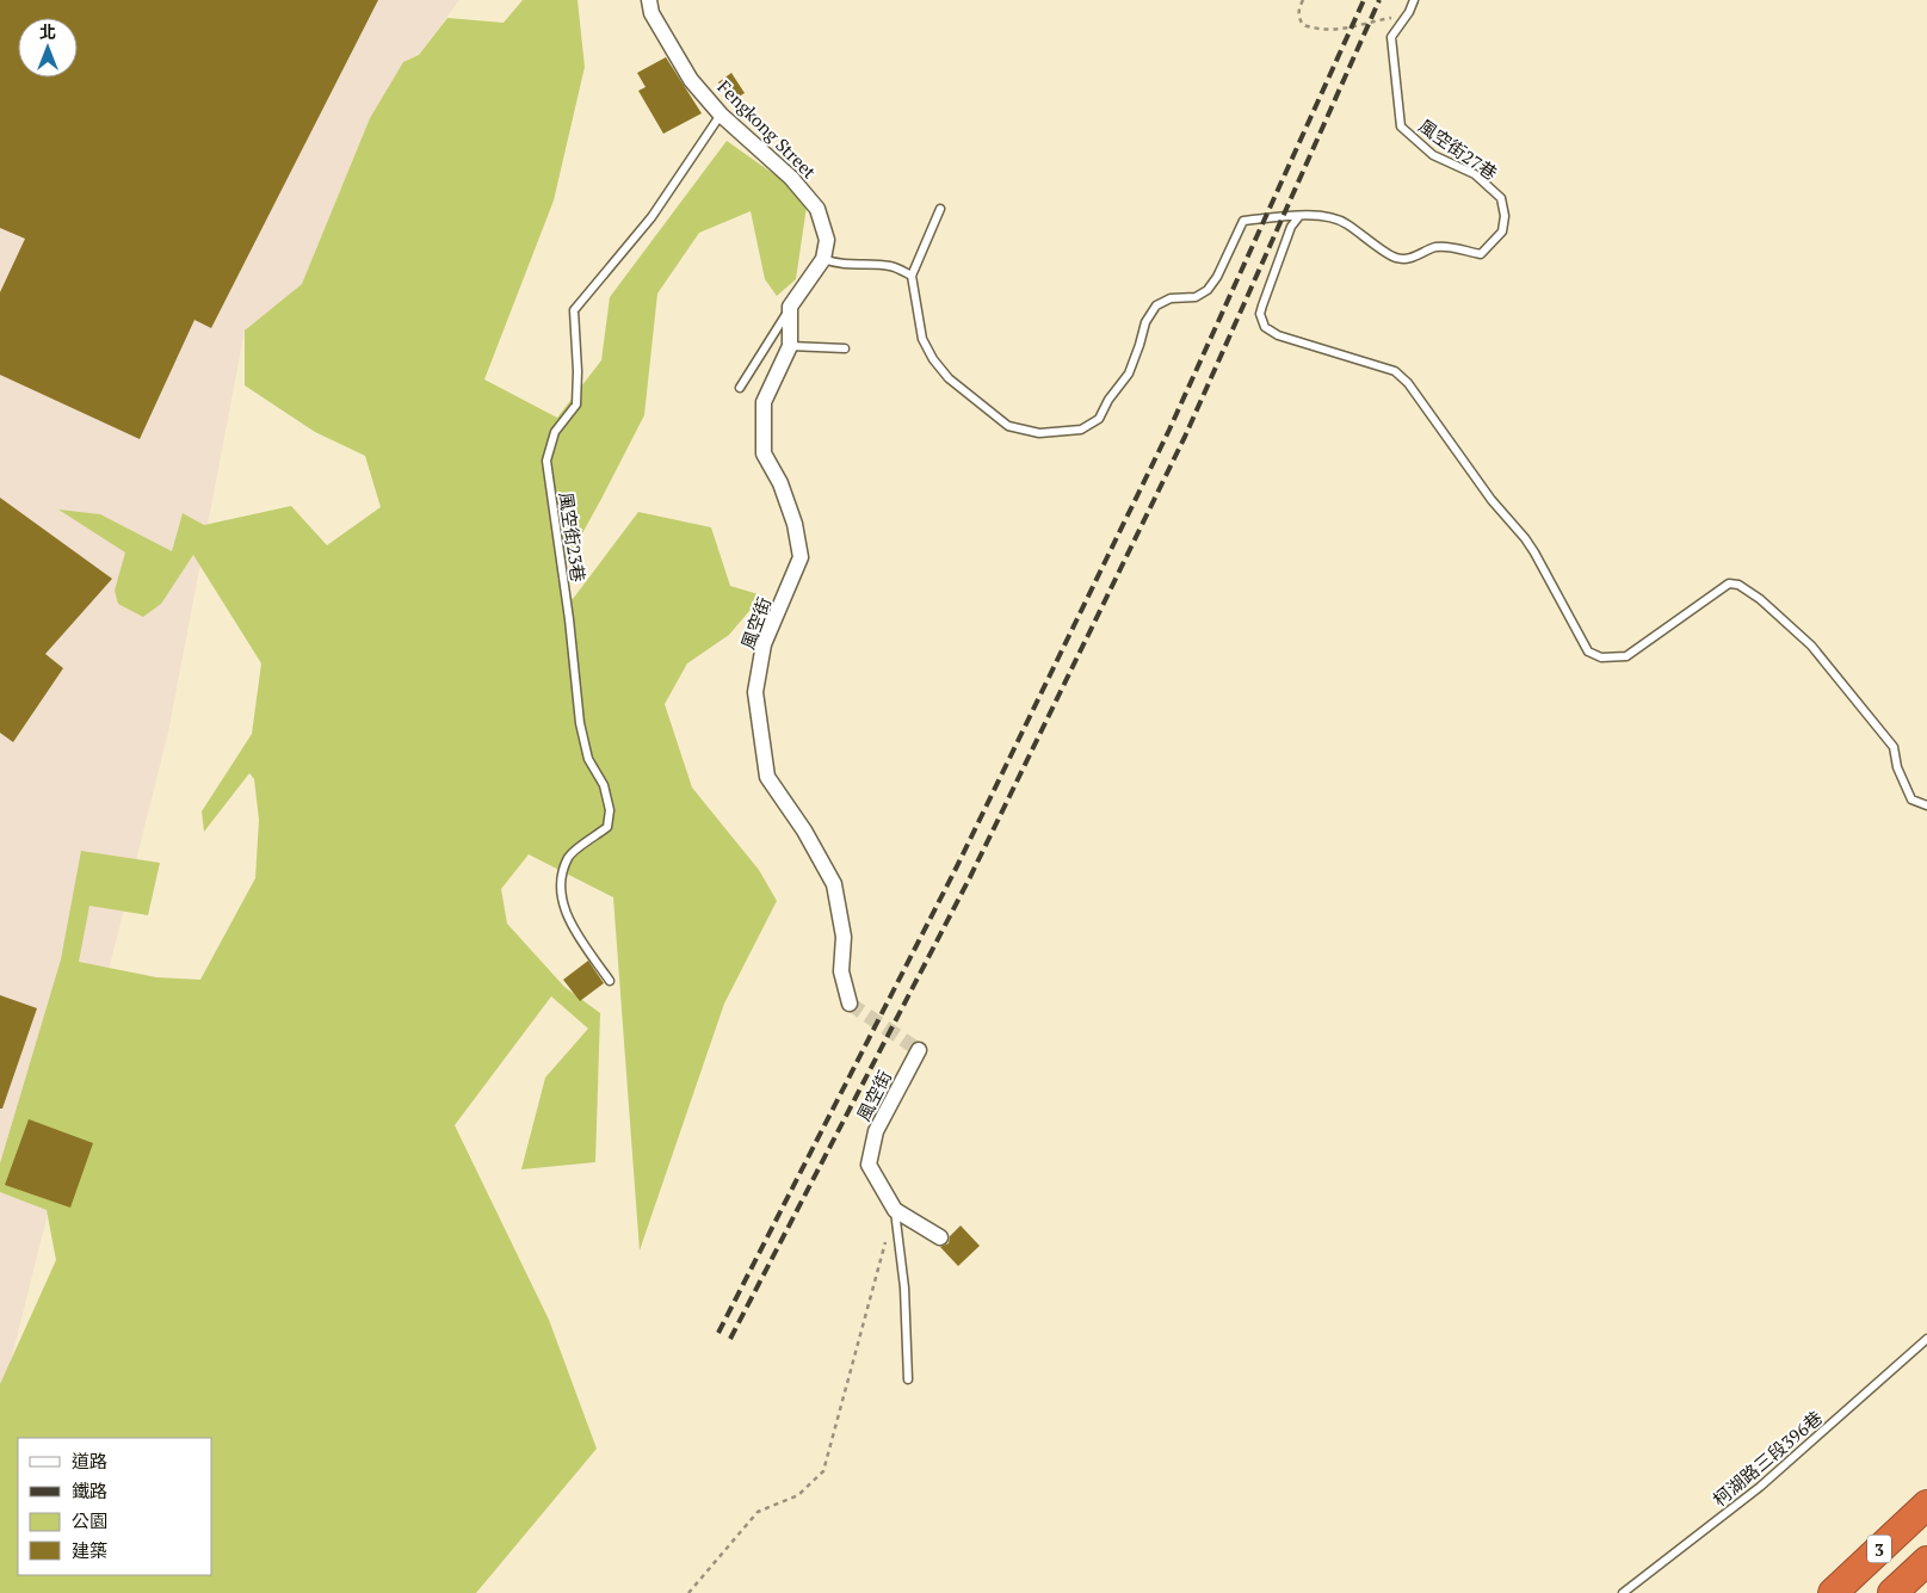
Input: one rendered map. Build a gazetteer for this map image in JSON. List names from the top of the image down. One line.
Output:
{"streets":{"highway":["3"],"street":["Fengkong Street","風空街"],"lane":["風空街27巷","風空街23巷","柯湖路三段396巷"]},"crossings":[["Fengkong Street","風空街23巷"]],"legend":["道路","鐵路","公園","建築"],"north":"top"}
